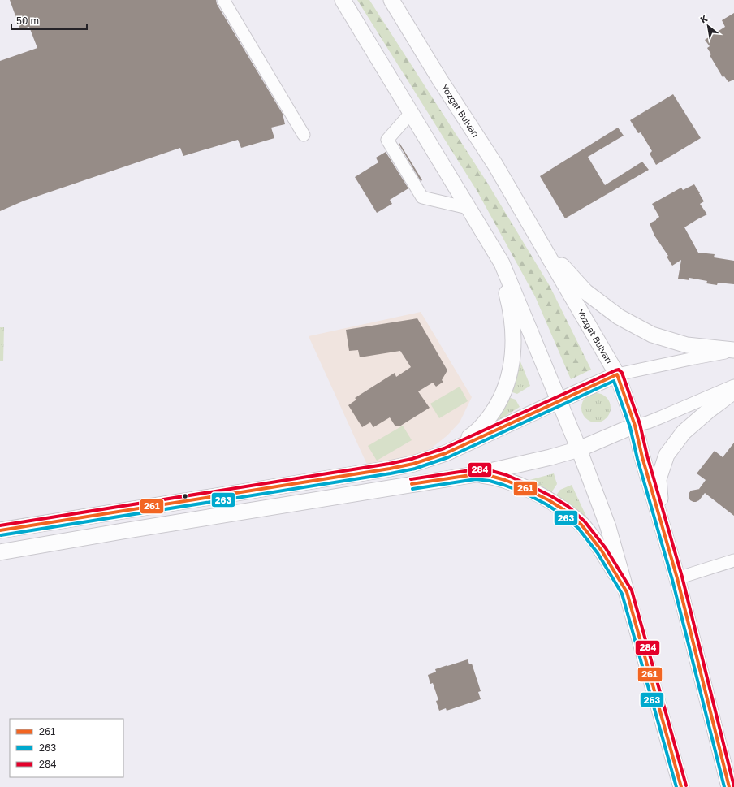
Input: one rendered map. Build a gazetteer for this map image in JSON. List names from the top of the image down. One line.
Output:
{"streets":{"main road":["Yozgat Bulvarı"]},"lines":["transit line 284","transit line 261","transit line 263"],"legend":["261","263","284"],"scale_bar":"50 m","north":"top left"}
